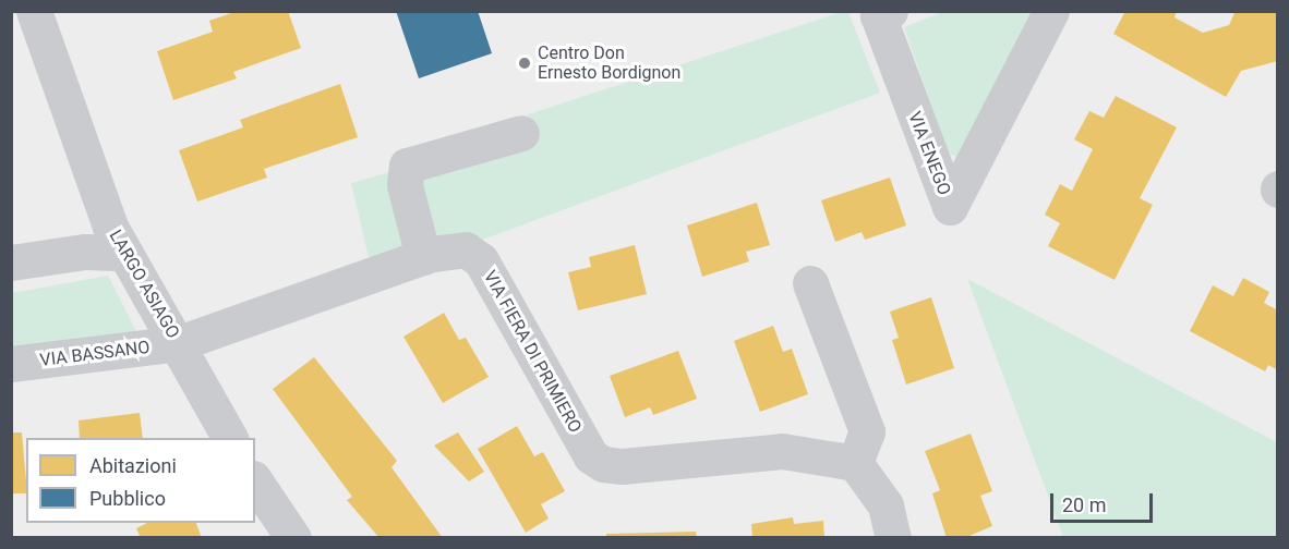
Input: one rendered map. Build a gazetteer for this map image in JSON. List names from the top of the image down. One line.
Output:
{"streets":{"street":["VIA ENEGO","LARGO ASIAGO","VIA FIERA DI PRIMIERO","VIA BASSANO"]},"crossings":[["LARGO ASIAGO","VIA FIERA DI PRIMIERO"],["LARGO ASIAGO","VIA BASSANO"],["VIA FIERA DI PRIMIERO","VIA BASSANO"]],"places":["Centro Don Ernesto Bordignon"],"legend":["Abitazioni","Pubblico"],"scale_bar":"20 m"}
